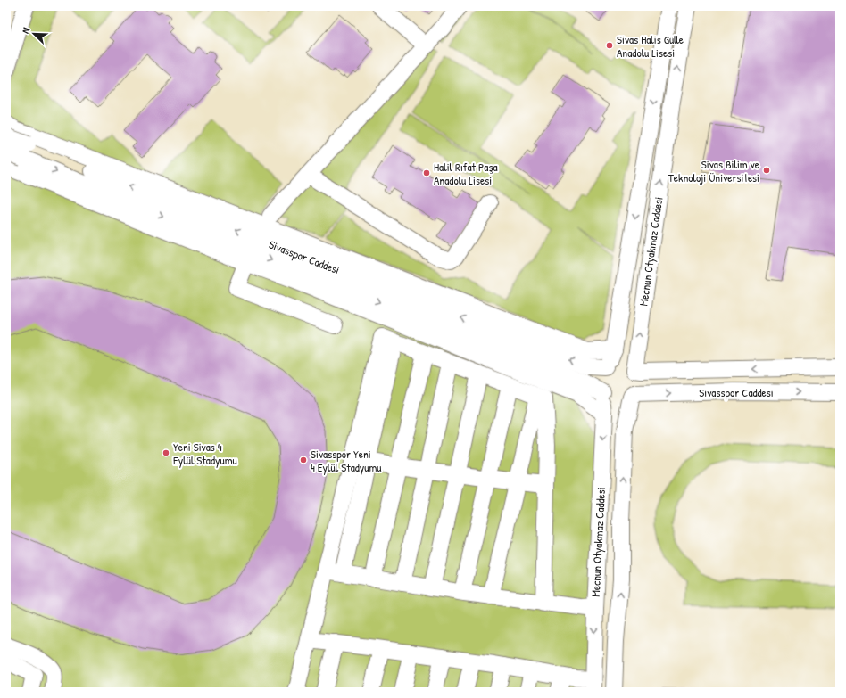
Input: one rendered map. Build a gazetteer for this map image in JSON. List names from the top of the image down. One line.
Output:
{"streets":{"street":["Mecnun Otyakmaz Caddesi","Sivasspor Caddesi"]},"crossings":[["Mecnun Otyakmaz Caddesi","Sivasspor Caddesi"]],"places":["Sivas Halis Gülle Anadolu Lisesi","Sivas Bilim ve Teknoloji Üniversitesi","Halil Rıfat Paşa Anadolu Lisesi","Yeni Sivas 4 Eylül Stadyumu","Sivasspor Yeni 4 Eylül Stadyumu"],"north":"top left"}
